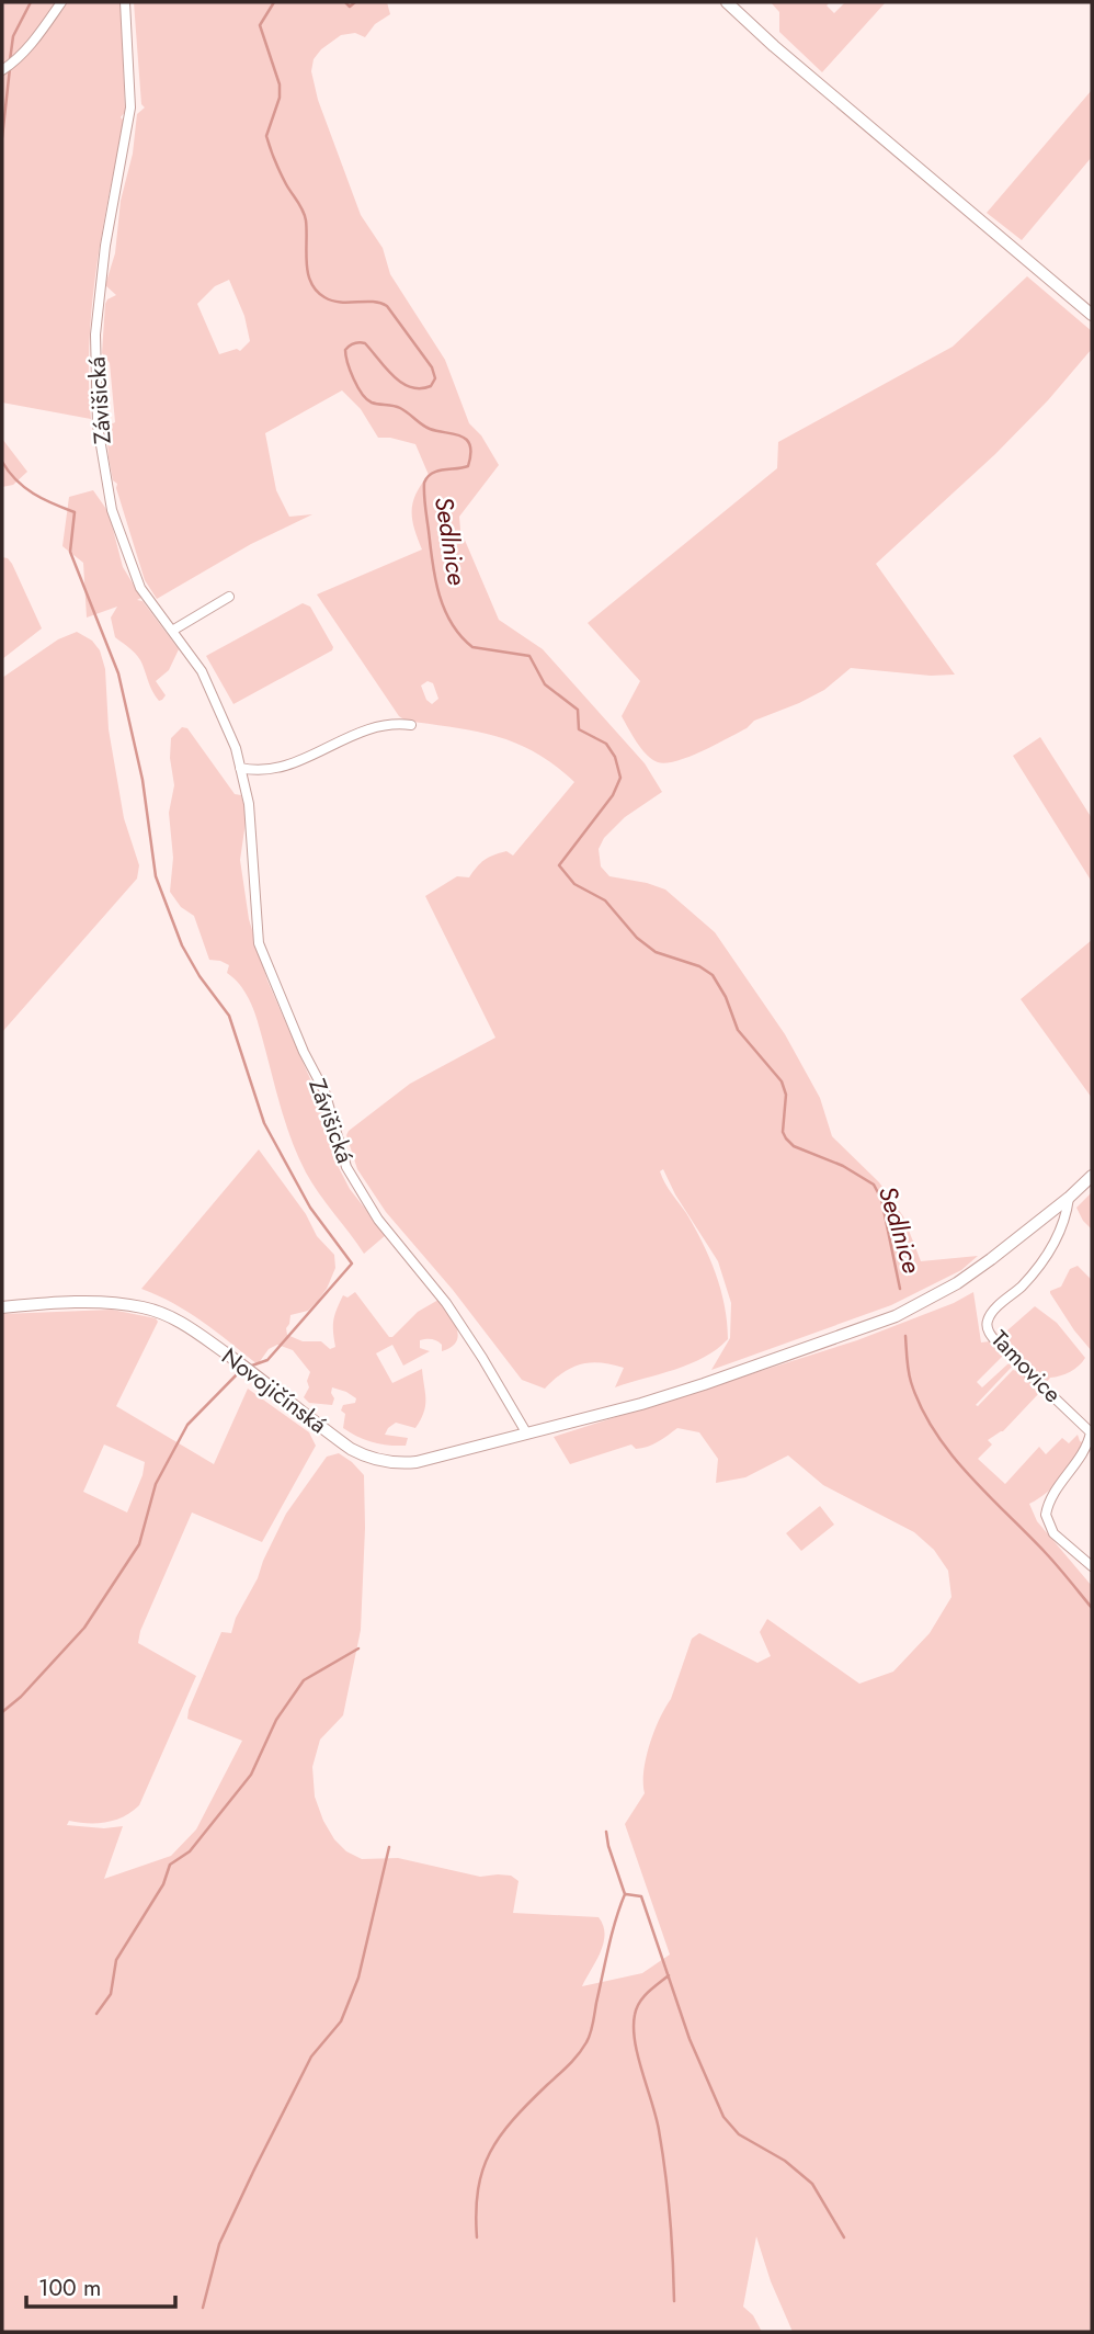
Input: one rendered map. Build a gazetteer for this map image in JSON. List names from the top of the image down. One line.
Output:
{"streets":{"street":["Závišická","Tamovice","Novojičínská"]},"crossings":[["Závišická","Novojičínská"],["Tamovice","Novojičínská"]],"water":["Sedlnice"],"scale_bar":"100 m"}
